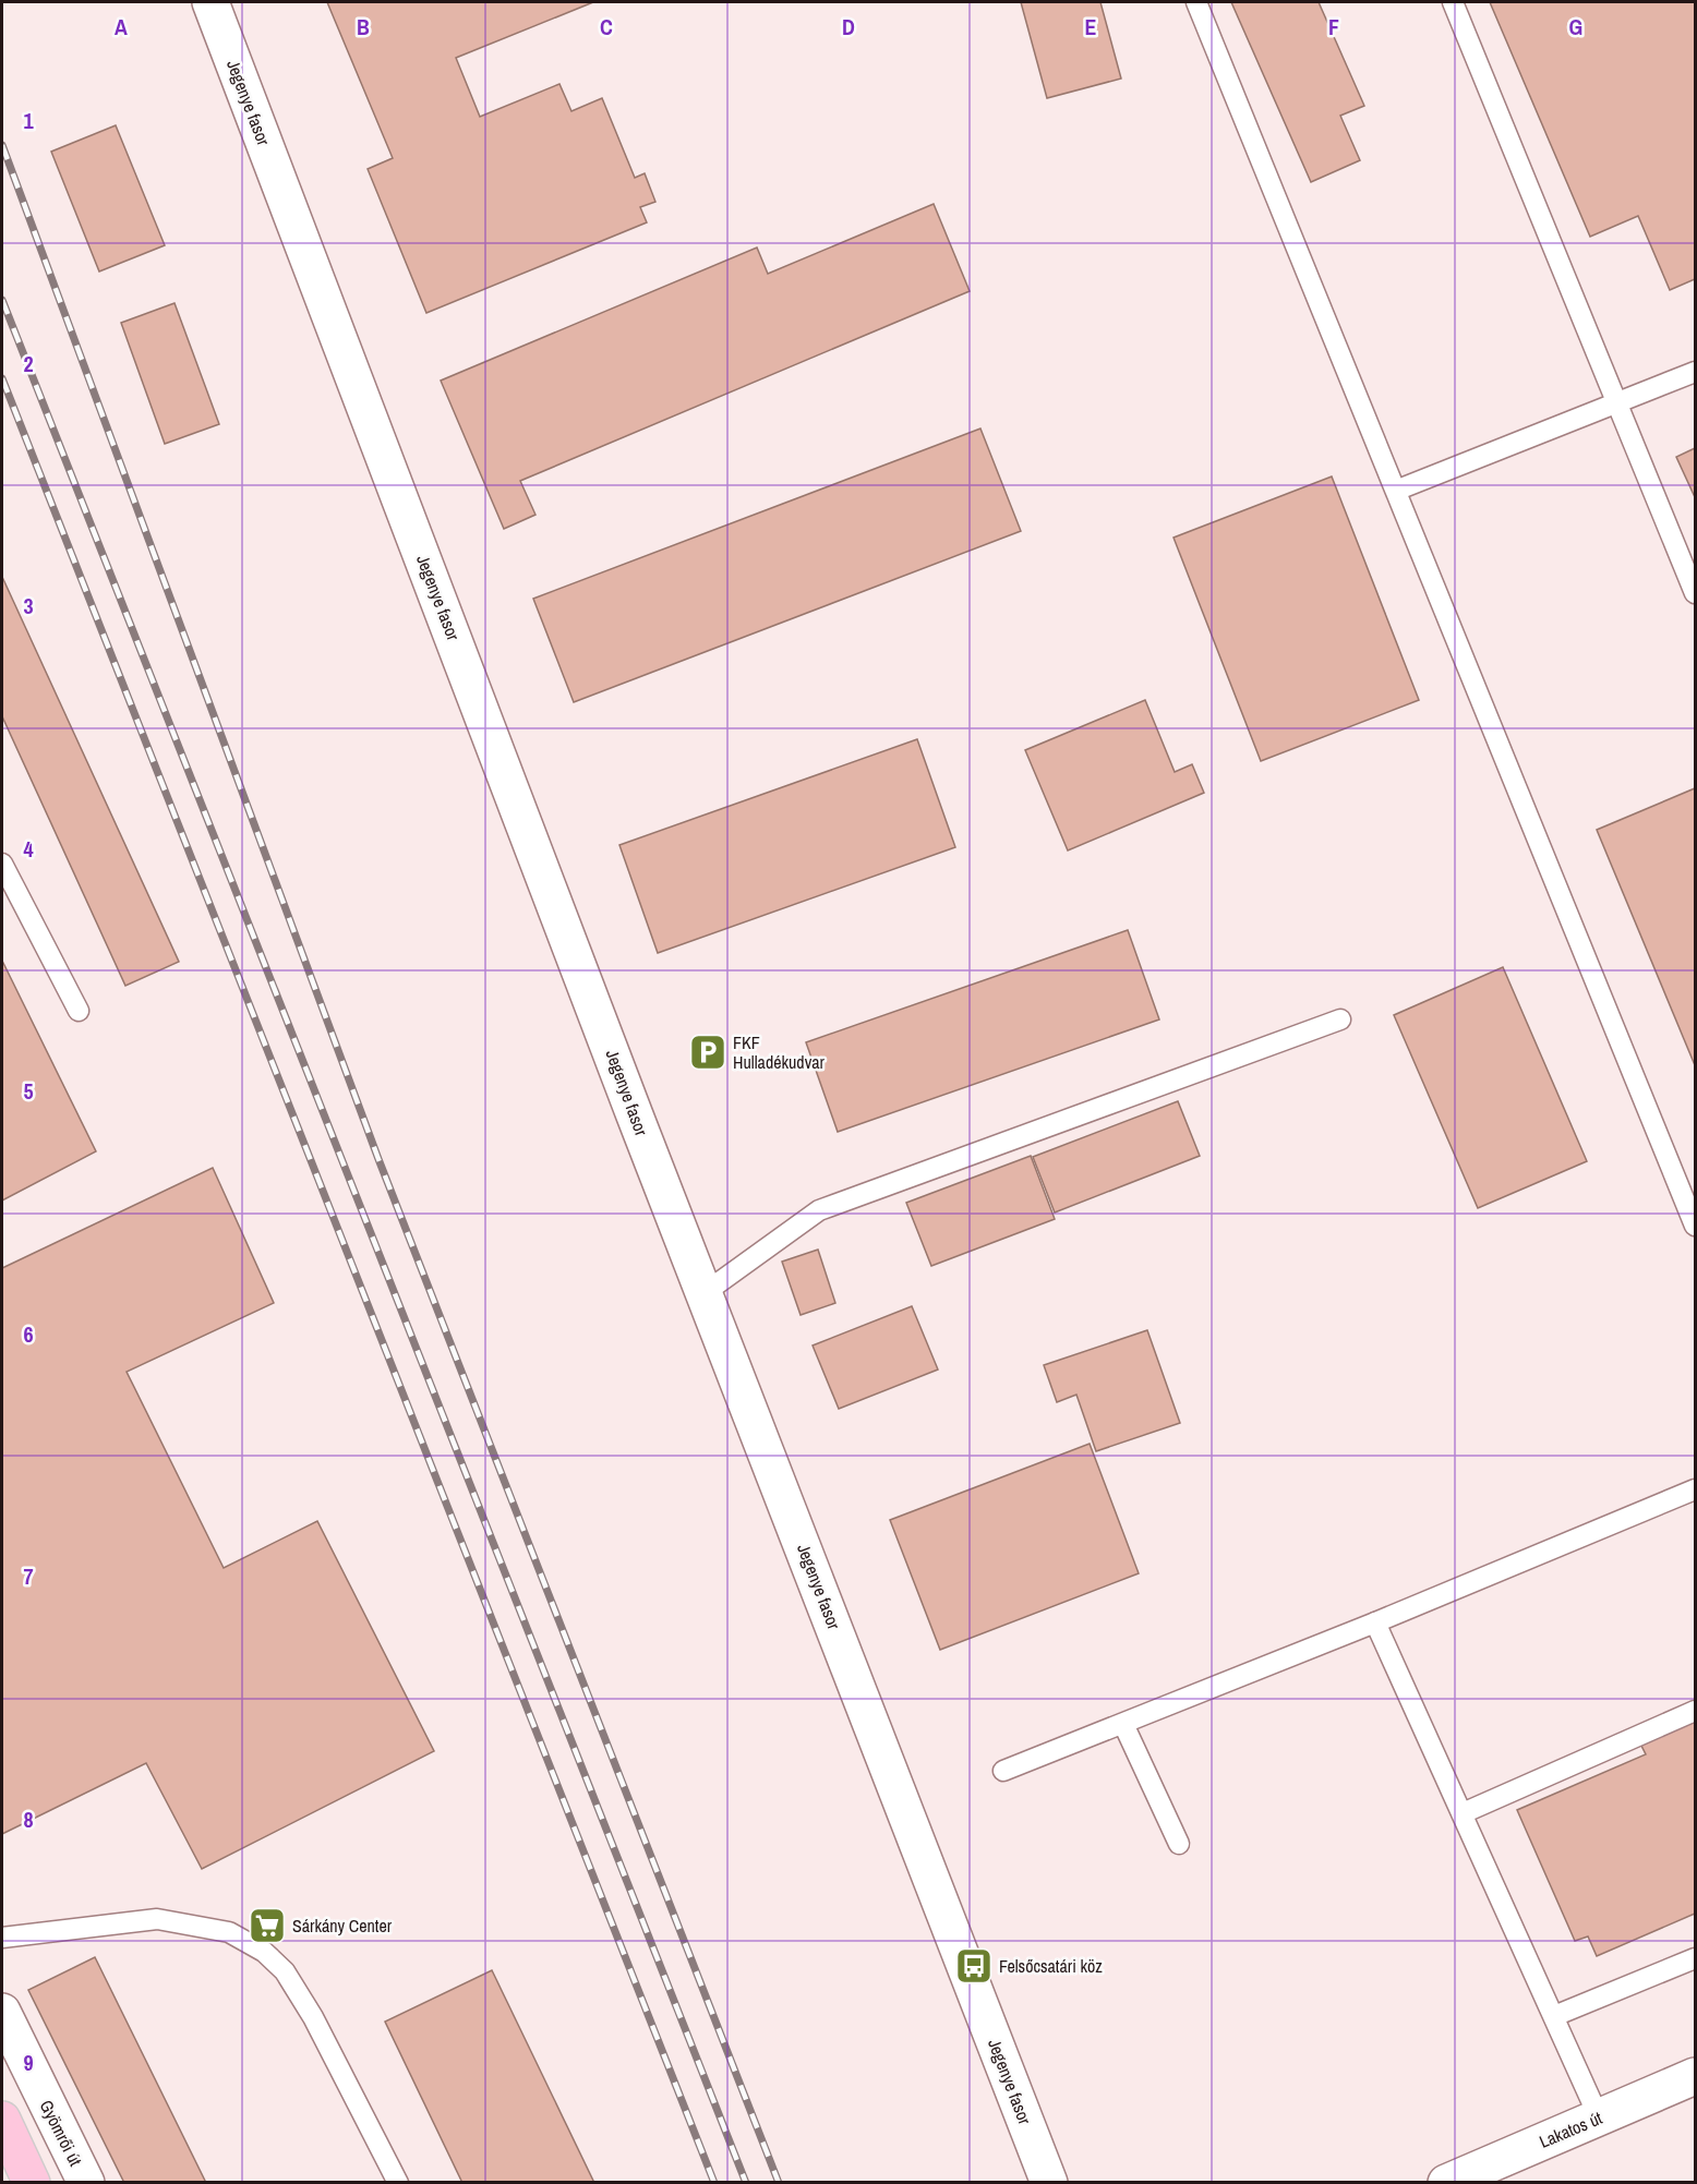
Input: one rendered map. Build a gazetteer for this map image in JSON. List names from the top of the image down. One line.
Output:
{"streets":{"street":["Jegenye fasor","Lakatos út","Gyömrői út"]},"places":{"parking":["FKF Hulladékudvar"],"supermarket":["Sárkány Center"],"bus stop":["Felsőcsatári köz"]},"grid":{"columns":["A","B","C","D","E","F","G"],"rows":["1","2","3","4","5","6","7","8","9"]}}
